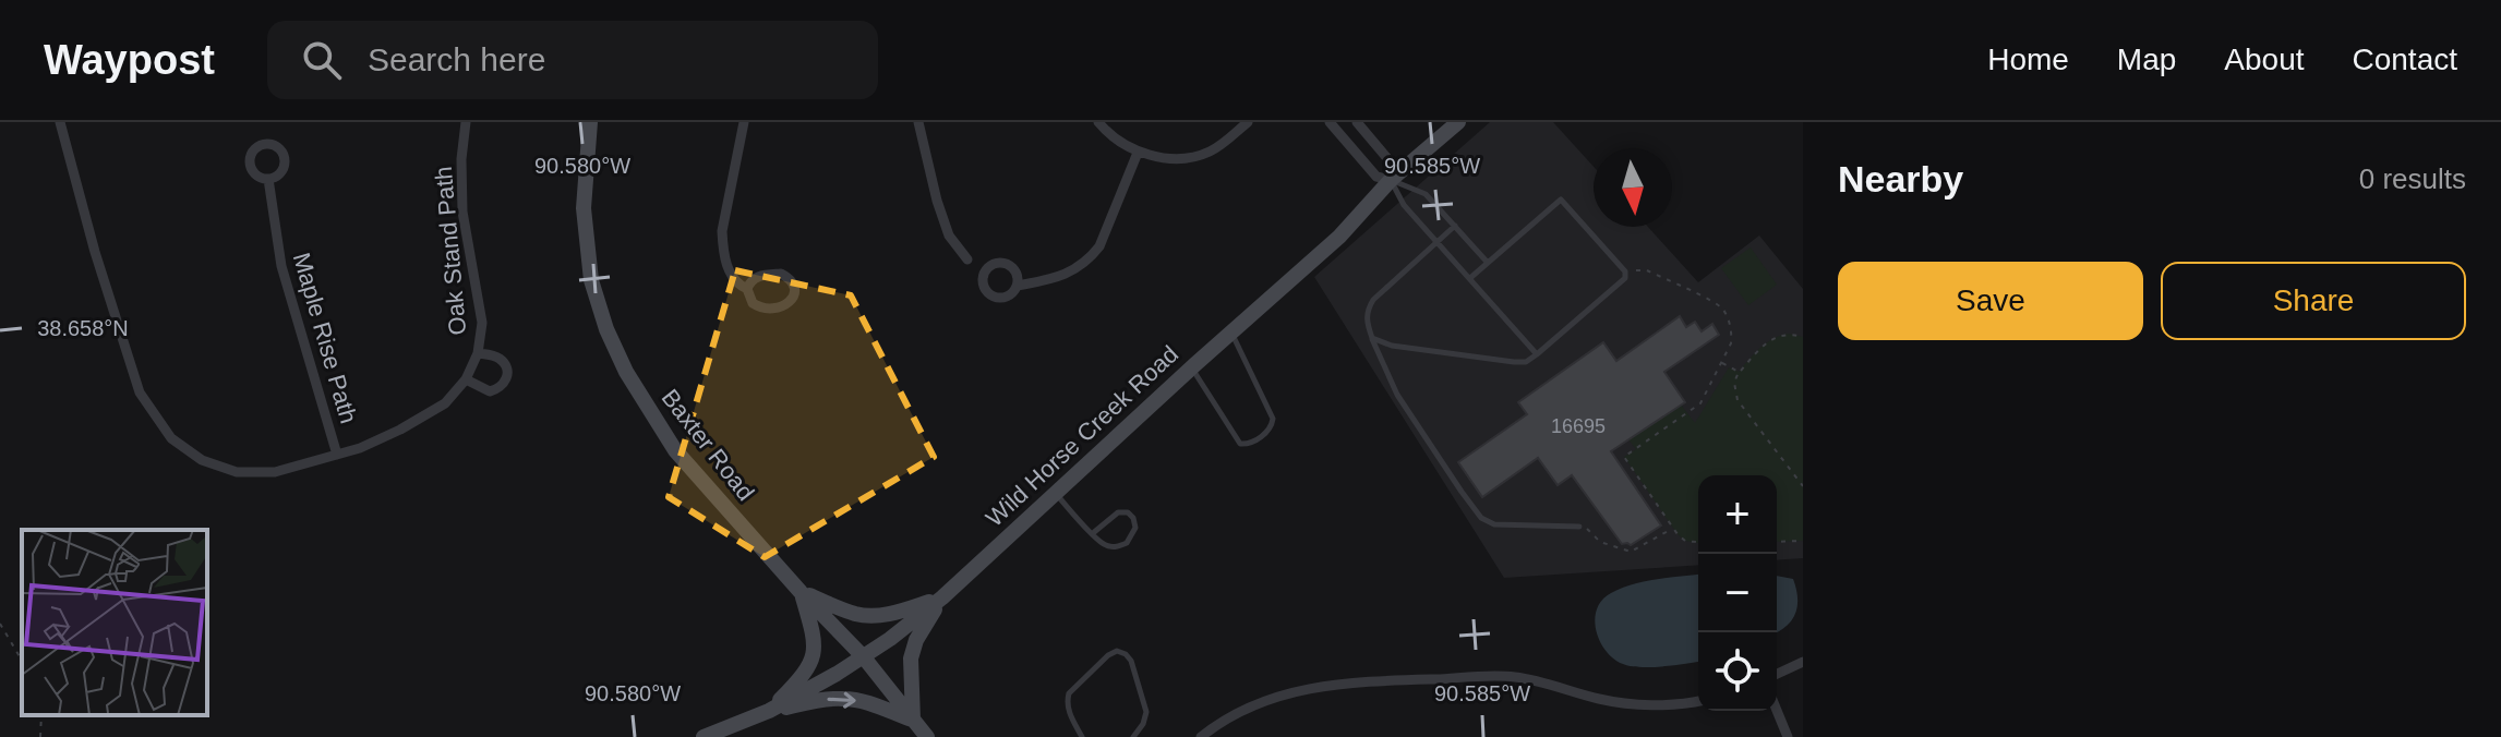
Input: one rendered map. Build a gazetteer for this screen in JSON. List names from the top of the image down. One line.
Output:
{"streets":{"main road":["Wild Horse Creek Road","Baxter Road"],"street":["Oak Stand Path","Maple Rise Path"]},"crossings":[["Oak Stand Path","Maple Rise Path"],["Wild Horse Creek Road","Baxter Road"]],"house_numbers":["16695"],"north":"bottom","page":{"header":"Waypost","search":"Search here","nav":["Home","Map","About","Contact"],"heading":["Nearby","0 results"],"buttons":["Save","Share"],"map_buttons":["+","−"]},"coordinates":["90.580°W","90.585°W","38.658°N"]}
